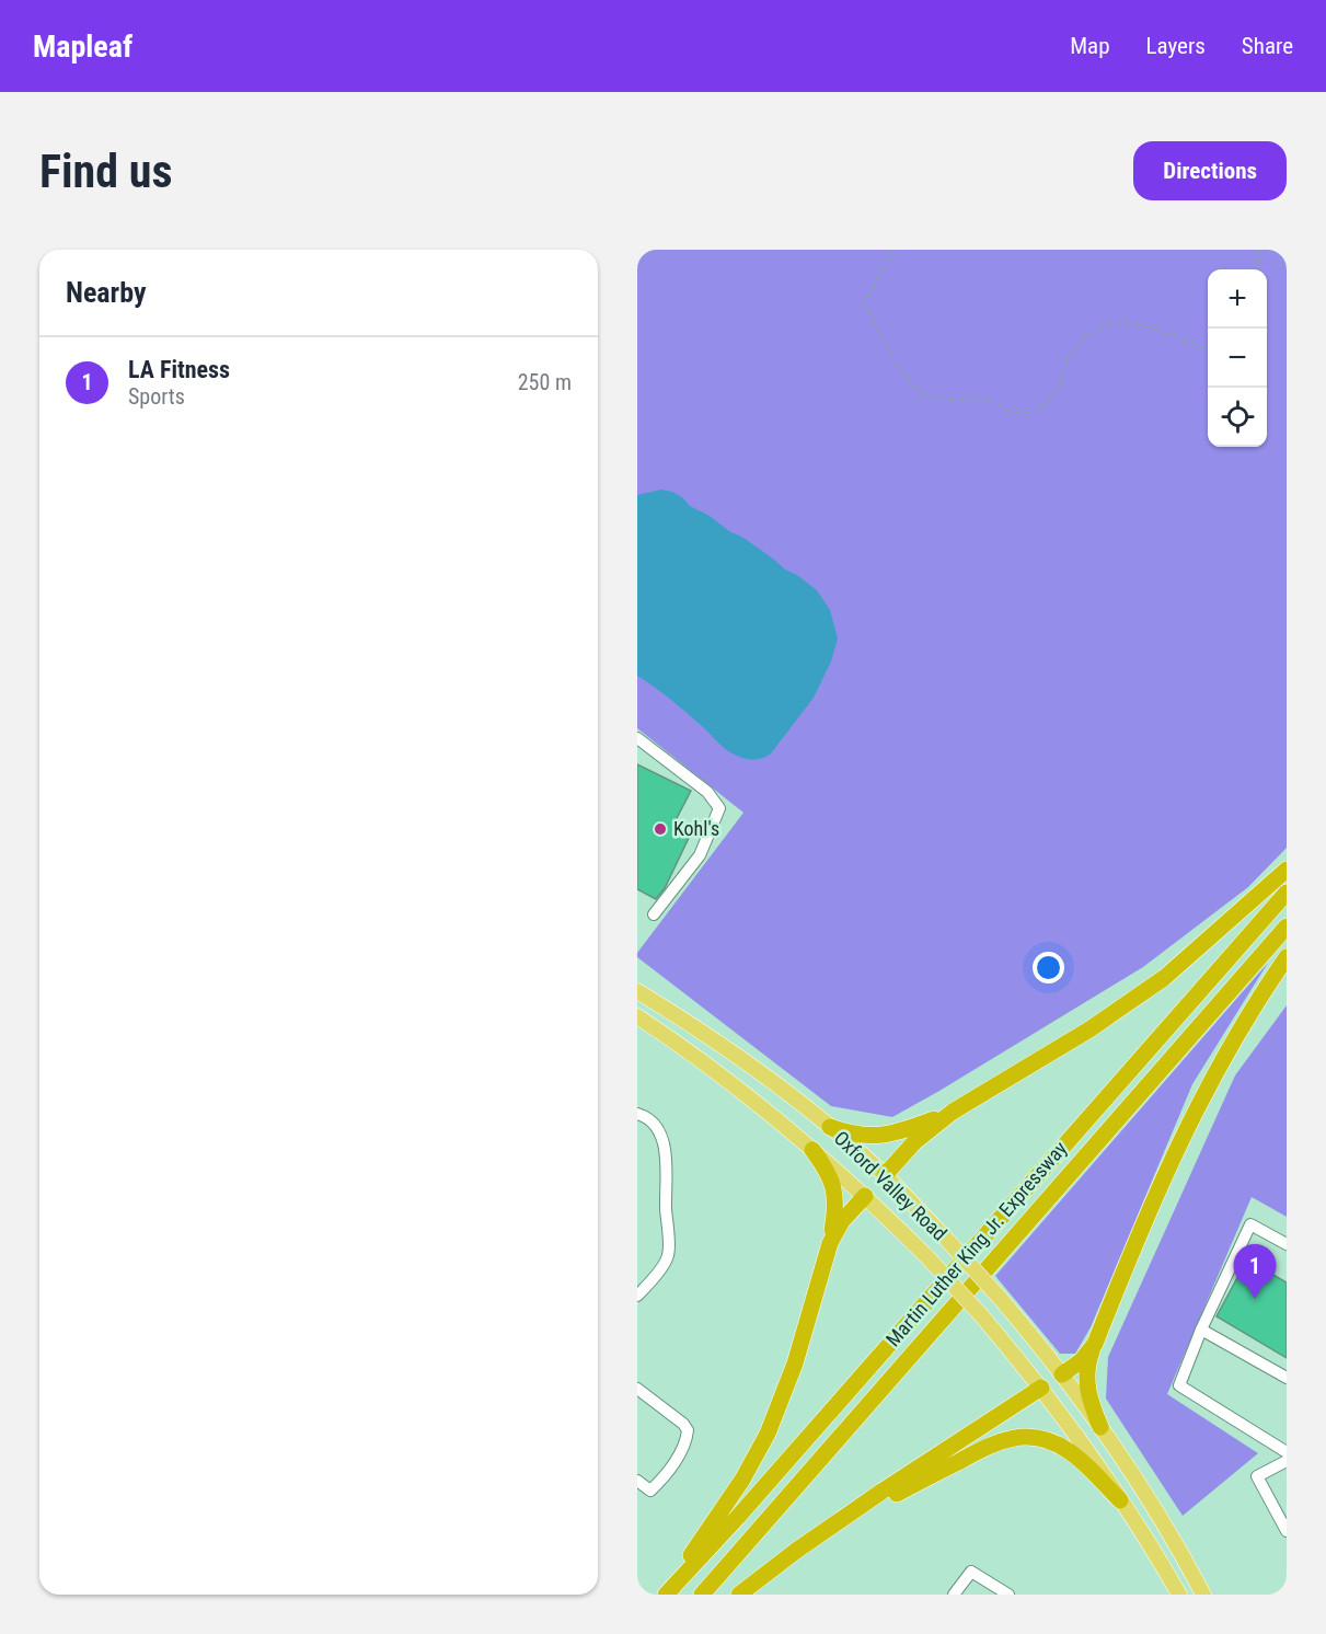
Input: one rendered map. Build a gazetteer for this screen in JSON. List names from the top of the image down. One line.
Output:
{"streets":{"highway":["Martin Luther King Jr. Expressway"],"main road":["Oxford Valley Road"]},"places":["Kohl's"],"page":{"header":"Mapleaf","nav":["Map","Layers","Share"],"buttons":"Directions","title":"Find us","heading":"Nearby","map_buttons":["+","−"],"list":[{"mark":"1","name":"LA Fitness","note":"Sports","value":"250 m"}],"pins":"1"}}
